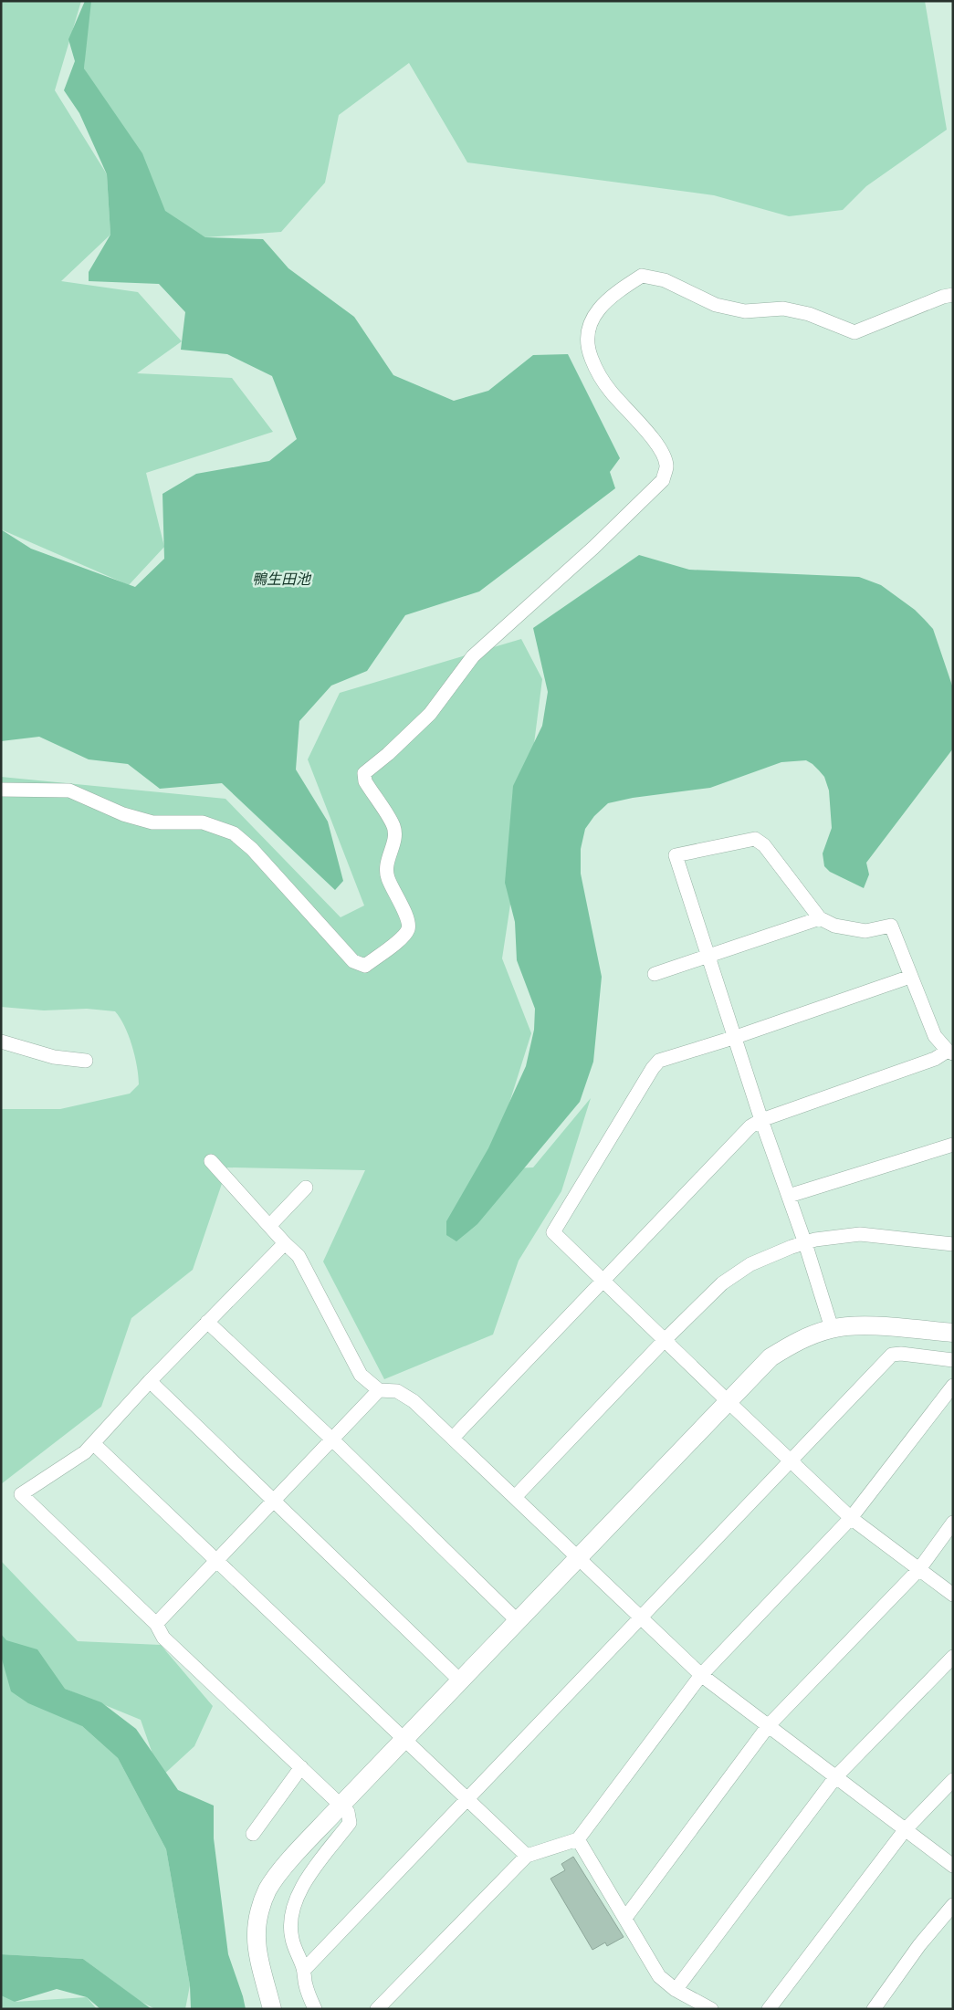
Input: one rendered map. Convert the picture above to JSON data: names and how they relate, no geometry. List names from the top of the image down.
{
  "water": ["鴨生田池"]
}
